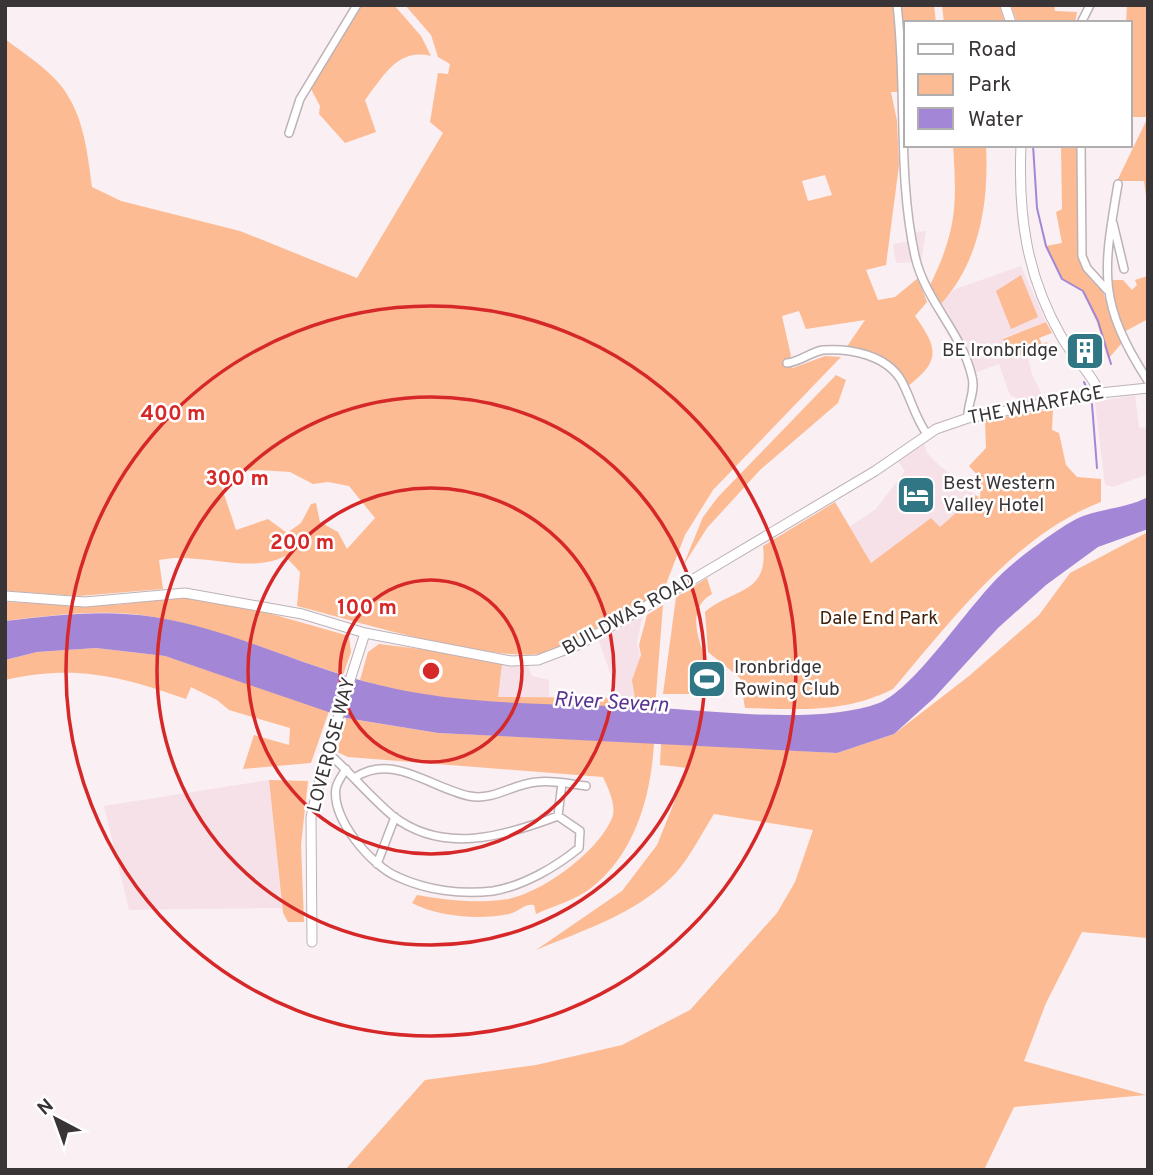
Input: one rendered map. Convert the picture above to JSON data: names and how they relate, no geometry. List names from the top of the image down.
{
  "streets": {
    "street": ["THE WHARFAGE", "BUILDWAS ROAD", "LOVEROSE WAY"]
  },
  "crossings": [
    ["THE WHARFAGE", "BUILDWAS ROAD"],
    ["BUILDWAS ROAD", "LOVEROSE WAY"]
  ],
  "water": ["River Severn"],
  "parks": ["Dale End Park"],
  "places": {
    "building": ["BE Ironbridge"],
    "hotel": ["Best Western Valley Hotel"],
    "sports": ["Ironbridge Rowing Club"]
  },
  "legend": ["Road", "Park", "Water"],
  "north": "top left",
  "rings": [
    "400 m",
    "300 m",
    "200 m",
    "100 m"
  ]
}
